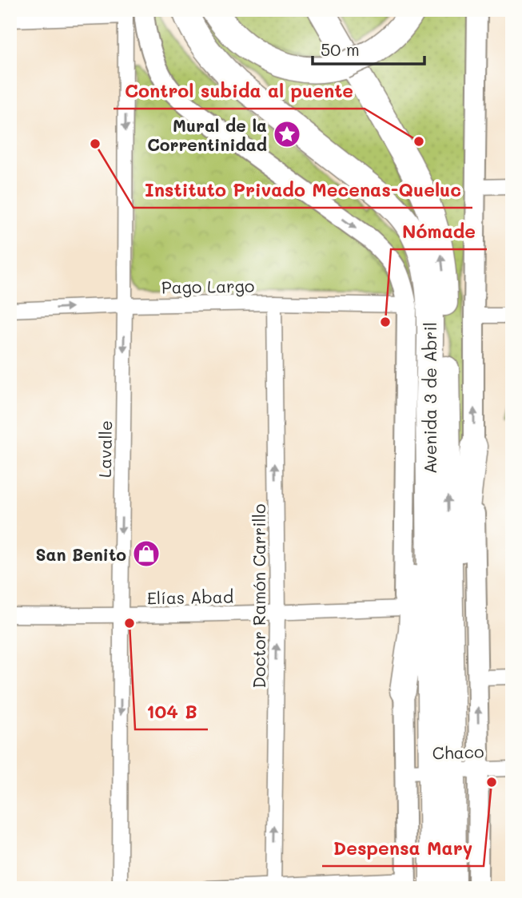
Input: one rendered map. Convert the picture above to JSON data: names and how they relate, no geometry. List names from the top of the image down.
{
  "streets": {
    "highway": ["Avenida 3 de Abril"],
    "street": [
      "Pago Largo",
      "Lavalle",
      "Doctor Ramón Carrillo",
      "Elías Abad",
      "Chaco"
    ]
  },
  "crossings": [
    ["Pago Largo", "Avenida 3 de Abril"],
    ["Pago Largo", "Lavalle"],
    ["Pago Largo", "Doctor Ramón Carrillo"],
    ["Avenida 3 de Abril", "Lavalle"],
    ["Avenida 3 de Abril", "Elías Abad"],
    ["Avenida 3 de Abril", "Chaco"],
    ["Lavalle", "Elías Abad"],
    ["Doctor Ramón Carrillo", "Elías Abad"]
  ],
  "one_way": ["Lavalle", "Doctor Ramón Carrillo"],
  "places": {
    "place": ["Mural de la Correntinidad"],
    "other": [
      "Control subida al puente",
      "Instituto Privado Mecenas-Queluc",
      "Nómade",
      "104 B",
      "Despensa Mary"
    ],
    "shop": ["San Benito"]
  },
  "scale_bar": "50 m"
}
